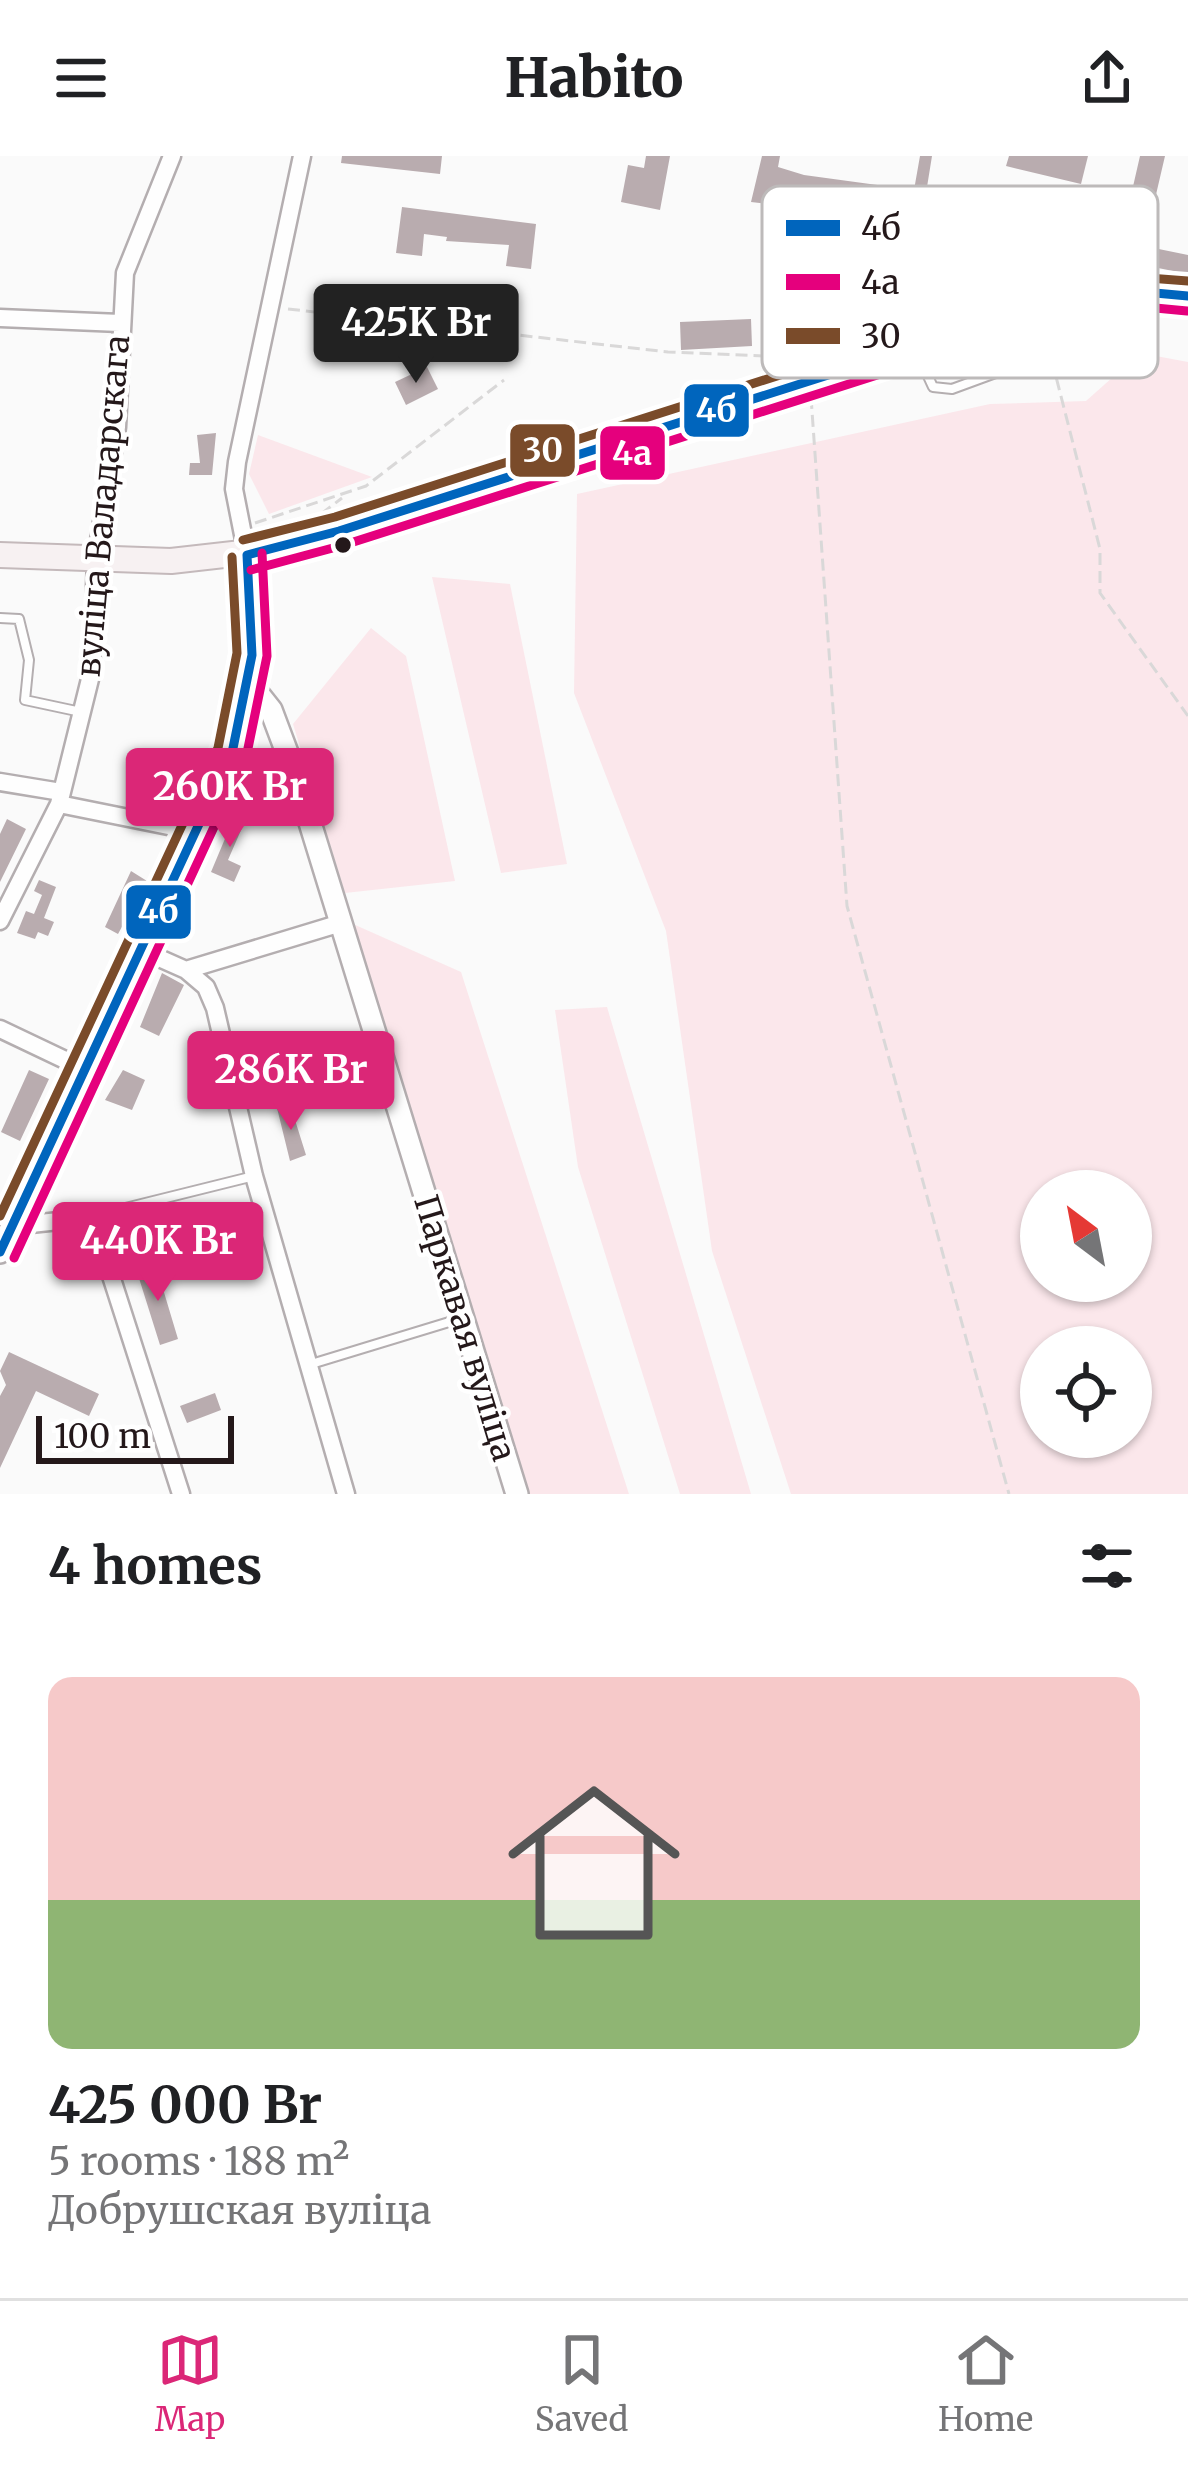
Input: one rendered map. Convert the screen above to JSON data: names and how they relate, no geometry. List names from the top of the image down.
{
  "streets": {
    "street": ["вуліца Валадарскага", "Паркавая вуліца"]
  },
  "lines": ["transit line 30", "transit line 4б", "transit line 4а"],
  "legend": ["4б", "4а", "30"],
  "scale_bar": "100 m",
  "north": "top left",
  "page": {
    "header": "Habito",
    "price": [
      "425K Br",
      "260K Br",
      "286K Br",
      "440K Br"
    ],
    "scale": "100 m",
    "heading": "4 homes",
    "list": [
      {
        "name": "425 000 Br",
        "note": "5 rooms · 188 m² · Добрушская вуліца"
      }
    ],
    "tabs": ["Map", "Saved", "Home"]
  }
}
